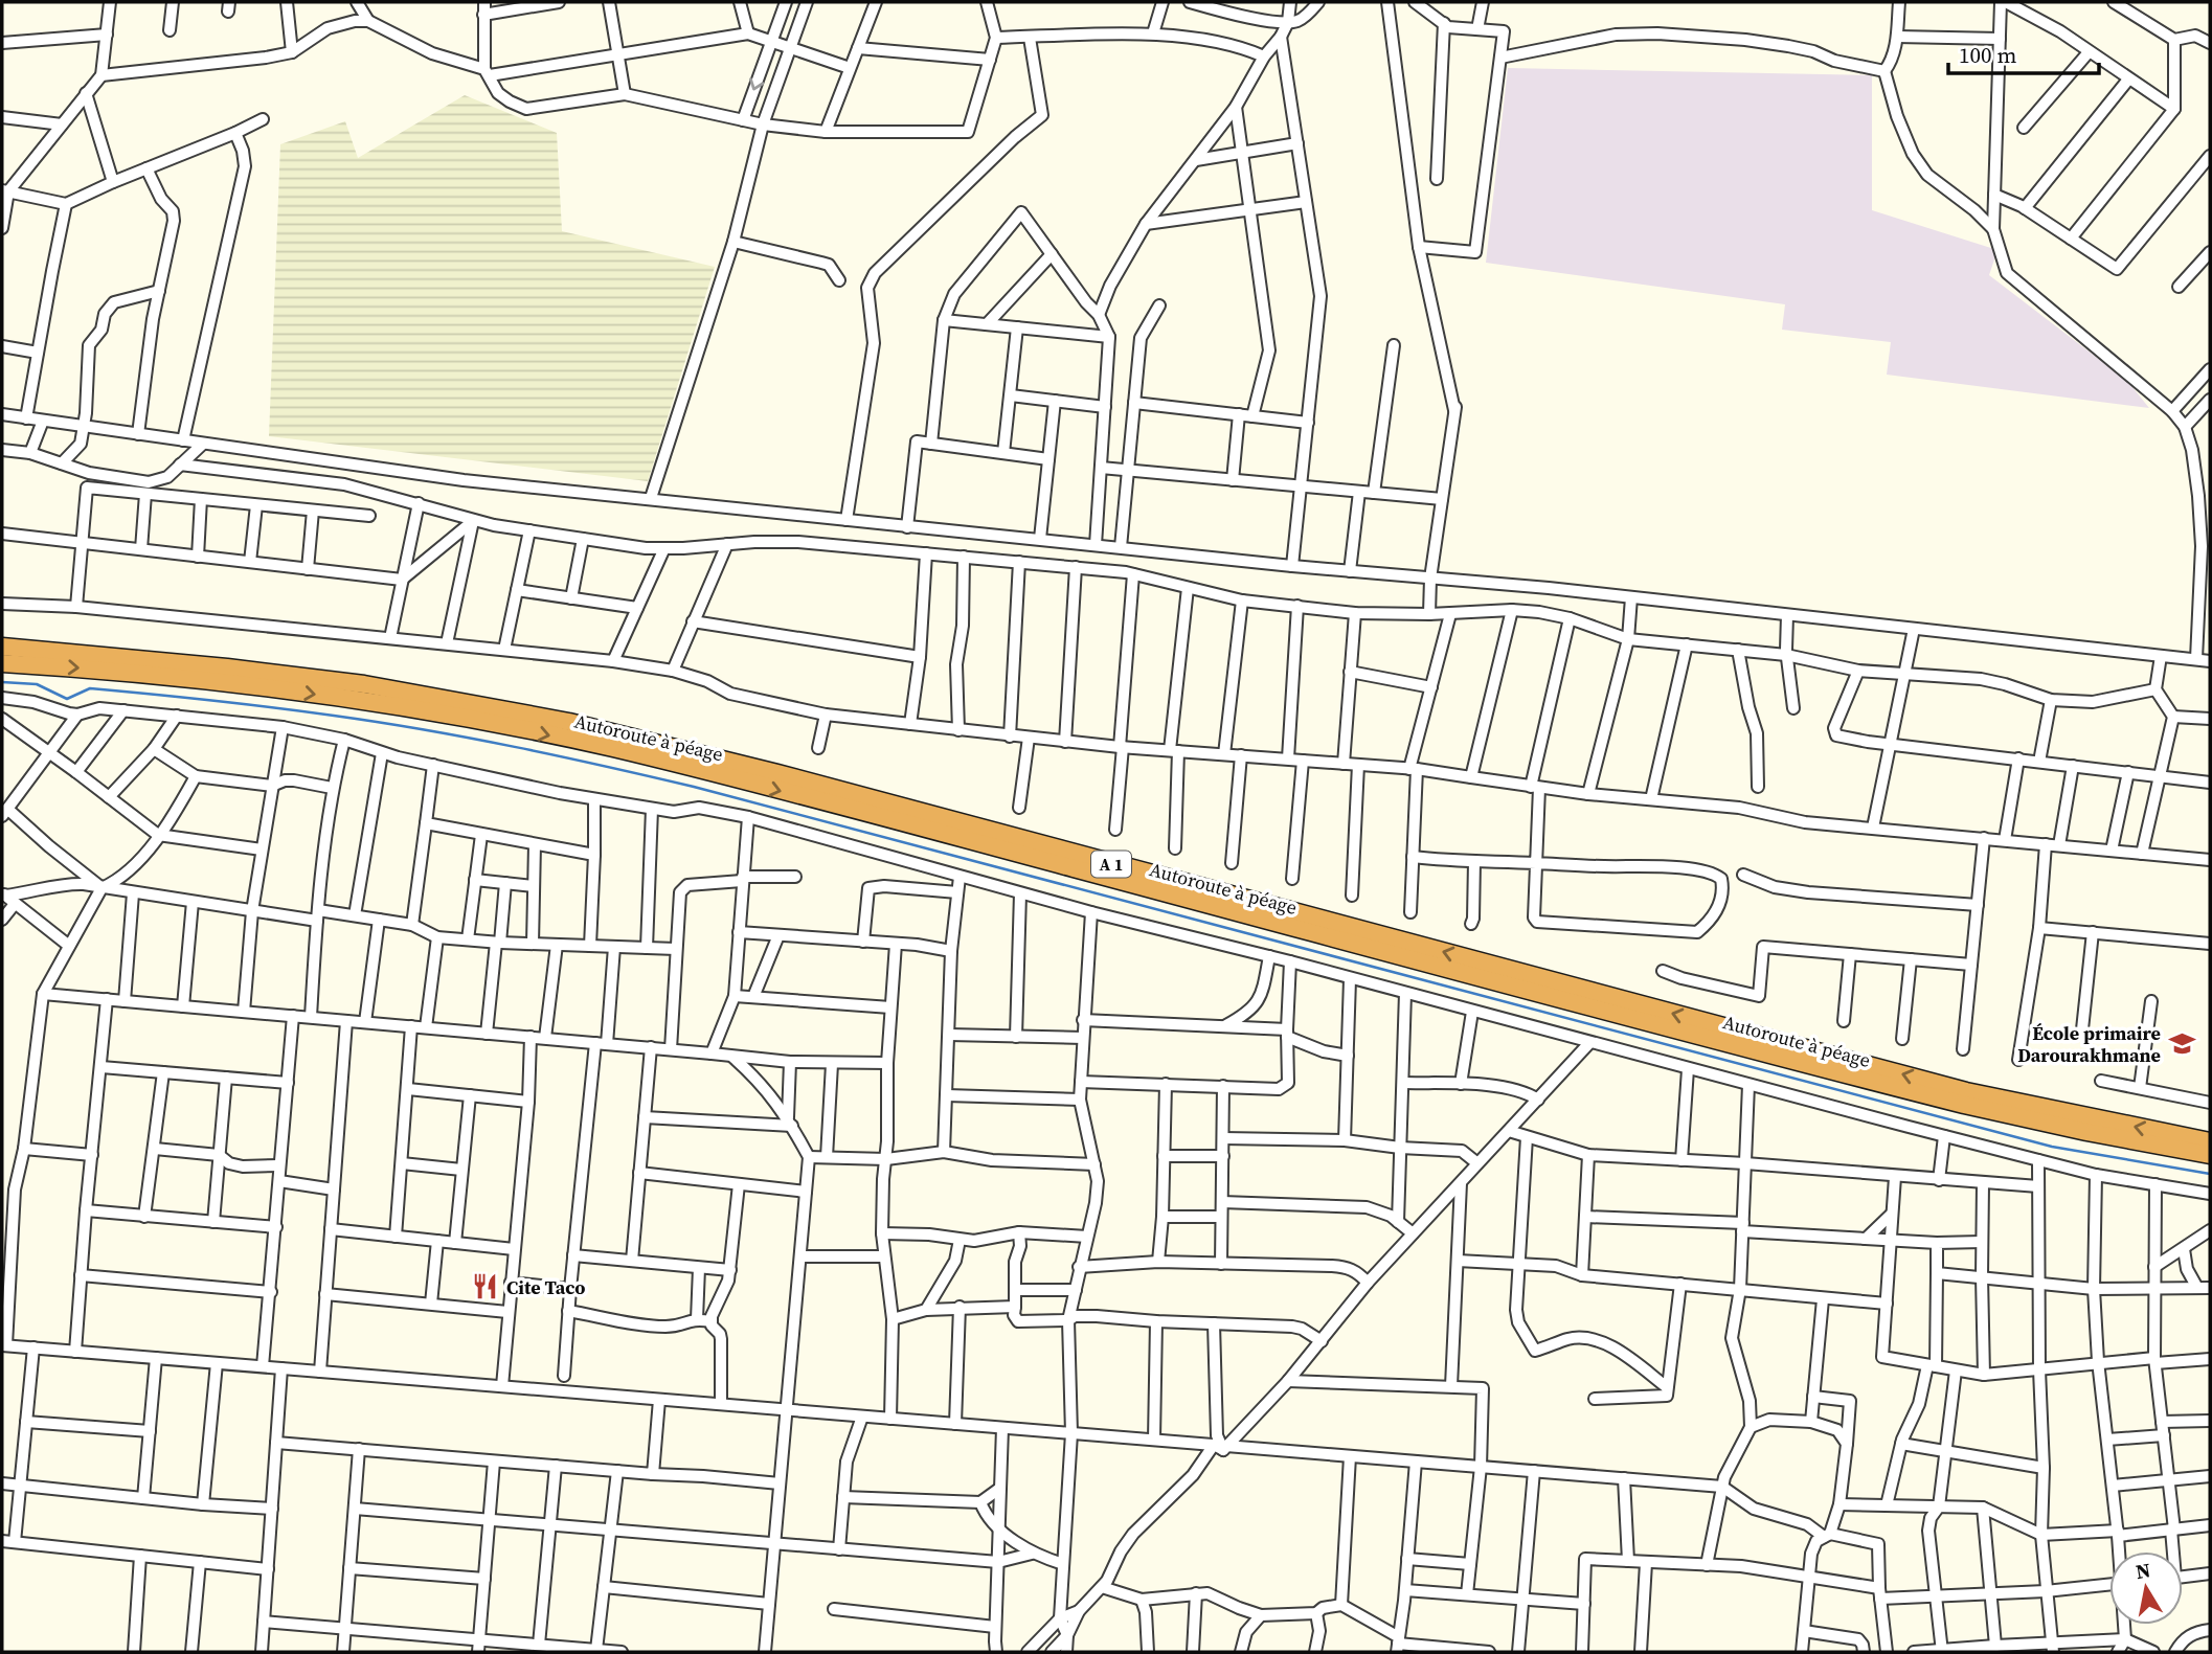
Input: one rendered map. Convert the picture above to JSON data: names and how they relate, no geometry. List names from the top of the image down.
{
  "streets": {
    "highway": ["Autoroute à péage", "A 1"]
  },
  "places": {
    "school or university": ["École primaire Darourakhmane"],
    "restaurant": ["Cite Taco"]
  },
  "scale_bar": "100 m",
  "north": "top"
}
